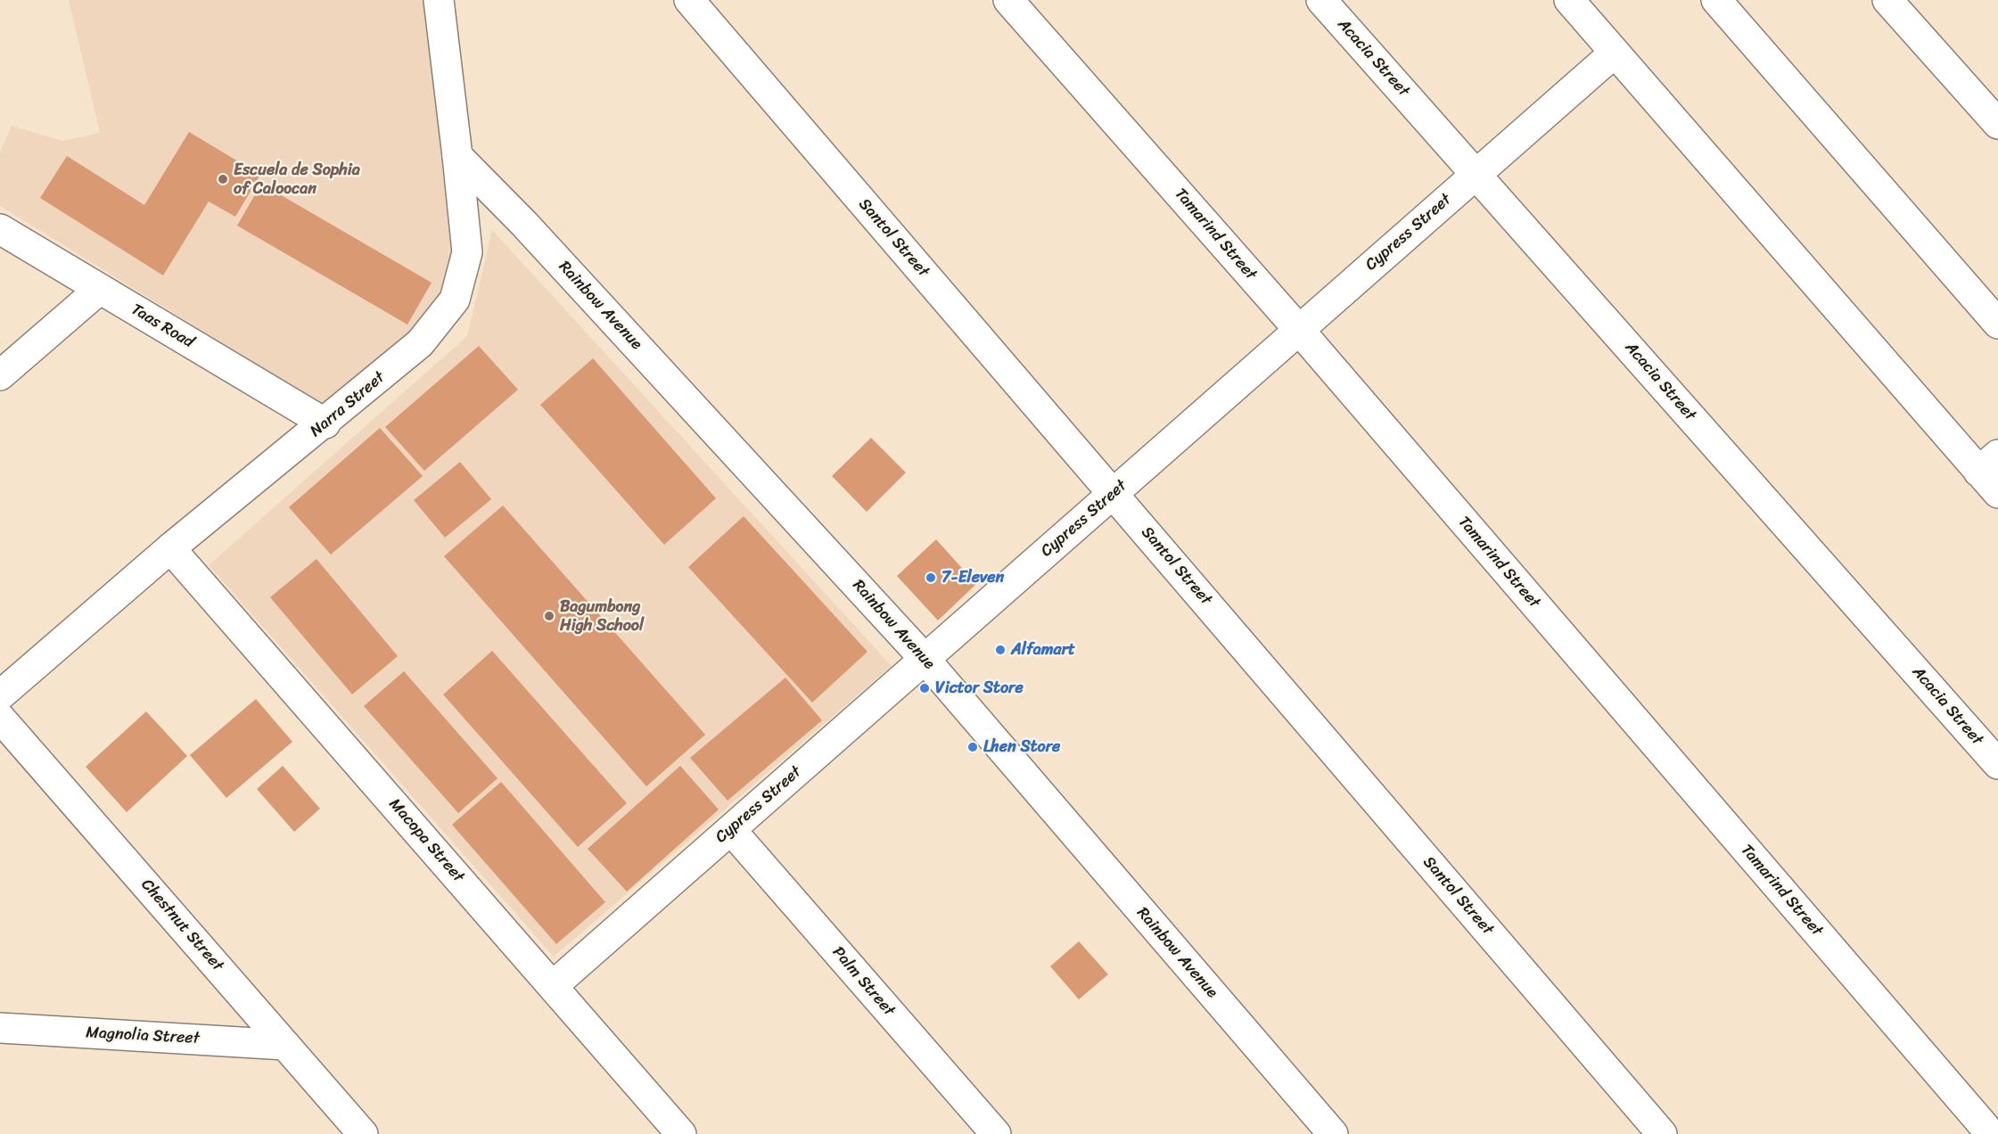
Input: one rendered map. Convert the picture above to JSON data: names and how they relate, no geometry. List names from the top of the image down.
{
  "streets": {
    "street": [
      "Acacia Street",
      "Cypress Street",
      "Tamarind Street",
      "Santol Street",
      "Rainbow Avenue",
      "Taas Road",
      "Narra Street",
      "Macopa Street",
      "Chestnut Street",
      "Palm Street",
      "Magnolia Street"
    ]
  },
  "crossings": [
    ["Acacia Street", "Cypress Street"],
    ["Cypress Street", "Tamarind Street"],
    ["Cypress Street", "Santol Street"],
    ["Cypress Street", "Rainbow Avenue"],
    ["Cypress Street", "Macopa Street"],
    ["Cypress Street", "Palm Street"],
    ["Rainbow Avenue", "Narra Street"],
    ["Taas Road", "Narra Street"],
    ["Narra Street", "Macopa Street"],
    ["Chestnut Street", "Magnolia Street"]
  ],
  "places": [
    "Escuela de Sophia of Caloocan",
    "7-Eleven",
    "Bagumbong High School",
    "Alfamart",
    "Victor Store",
    "Lhen Store"
  ]
}
